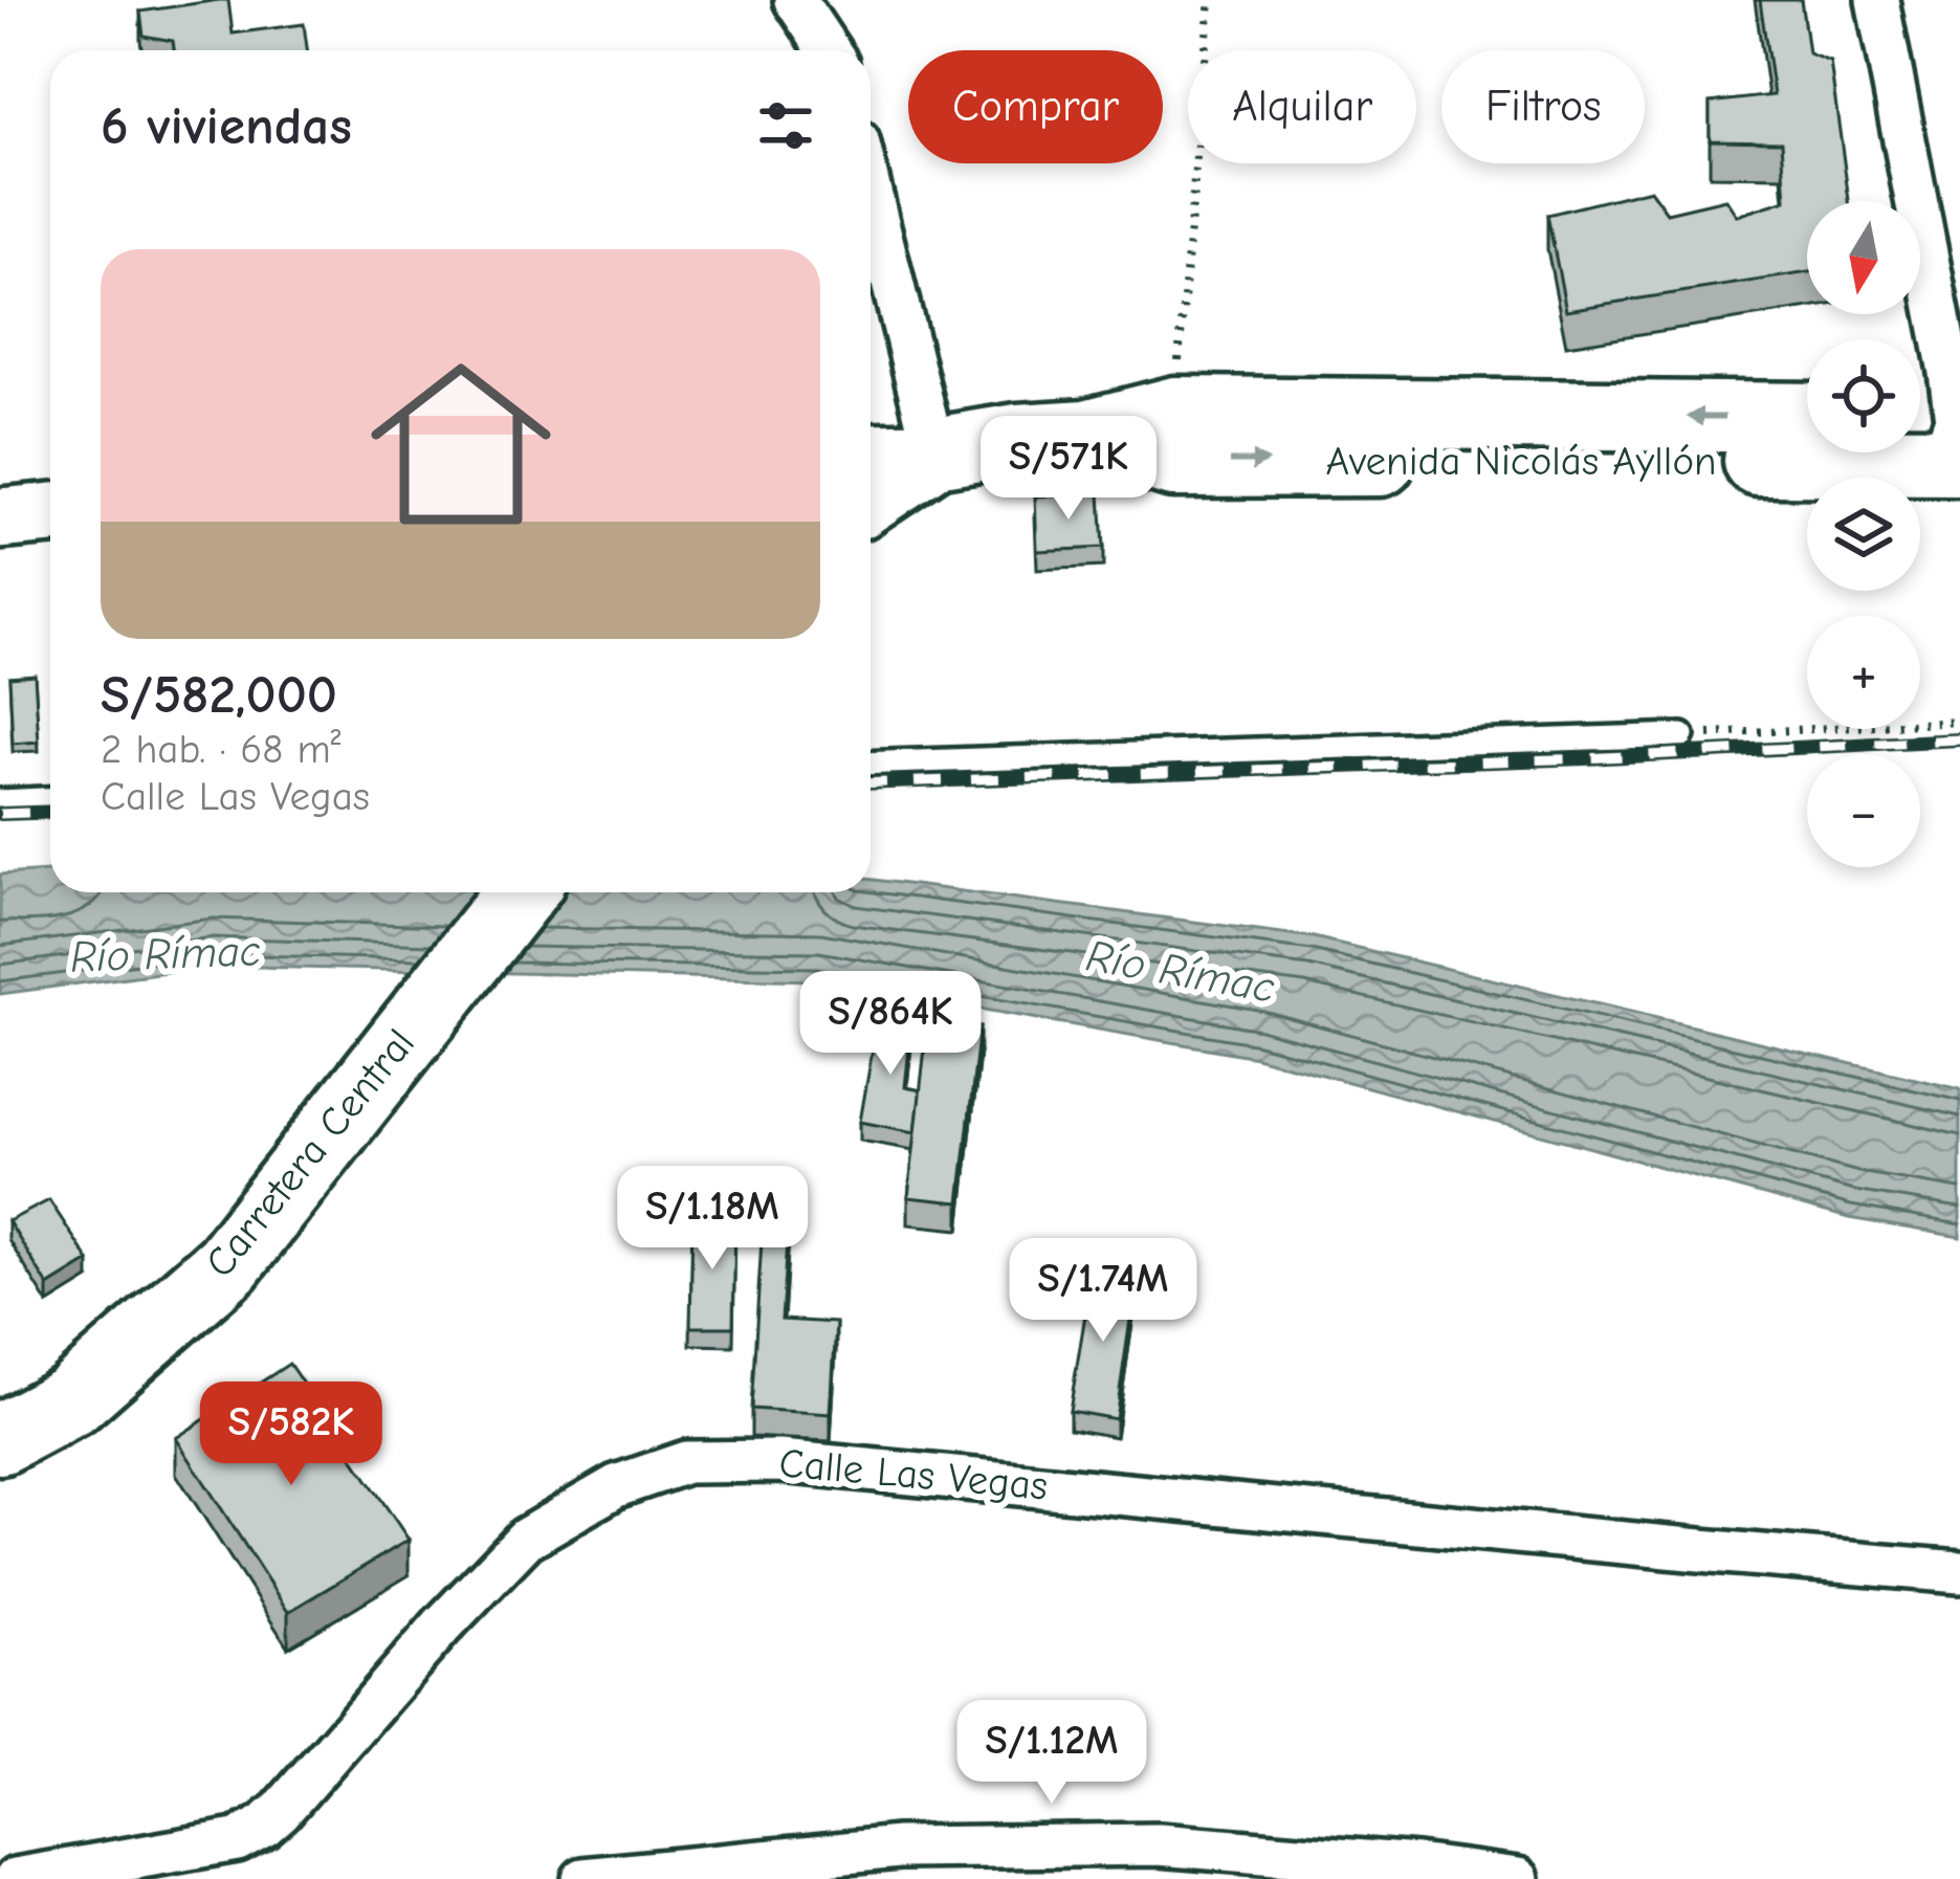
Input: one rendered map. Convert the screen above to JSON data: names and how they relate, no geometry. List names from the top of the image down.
{
  "streets": {
    "highway": ["Avenida Nicolás Ayllón", "Carretera Central"],
    "street": ["Calle Las Vegas"]
  },
  "water": ["Río Rímac"],
  "north": "bottom",
  "page": {
    "chip": ["Comprar", "Alquilar", "Filtros"],
    "heading": "6 viviendas",
    "map_buttons": ["+", "−"],
    "list": [
      {
        "name": "S/582,000",
        "note": "2 hab. · 68 m² · Calle Las Vegas"
      }
    ],
    "price": [
      "S/571K",
      "S/864K",
      "S/1.18M",
      "S/1.74M",
      "S/582K",
      "S/1.12M"
    ]
  }
}
